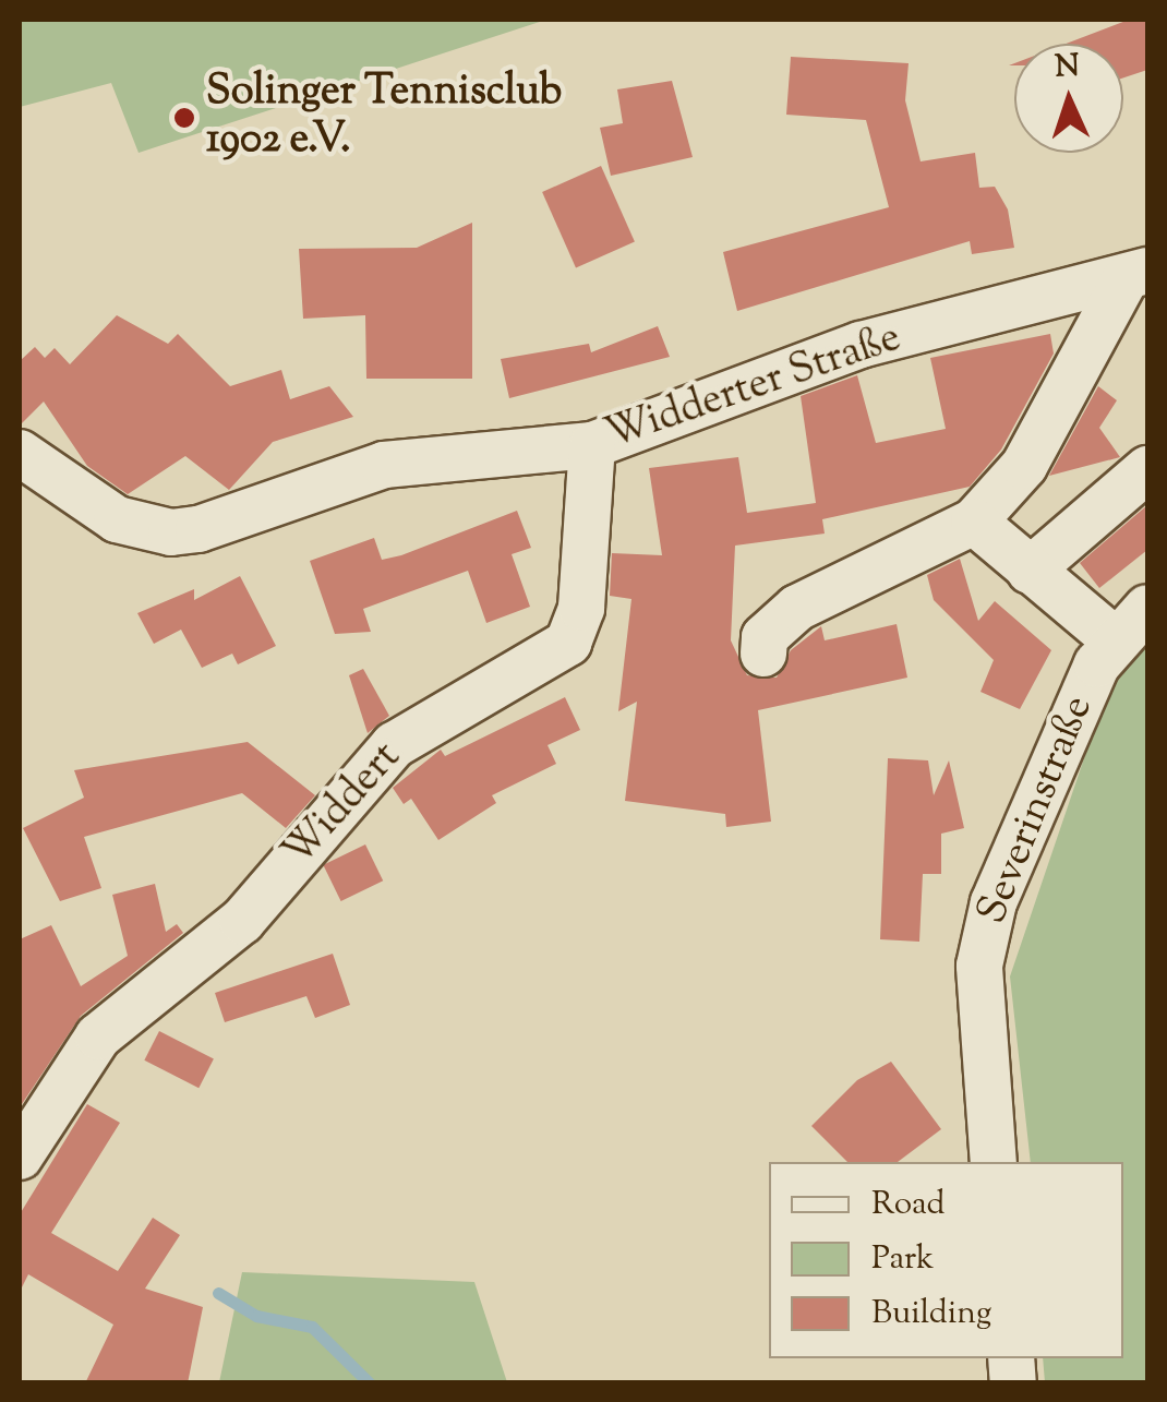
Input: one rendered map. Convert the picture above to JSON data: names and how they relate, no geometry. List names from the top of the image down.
{
  "streets": {
    "street": ["Widderter Straße", "Widdert", "Severinstraße"]
  },
  "crossings": [
    ["Widderter Straße", "Widdert"]
  ],
  "places": ["Solinger Tennisclub 1902 e.V."],
  "legend": ["Road", "Park", "Building"],
  "north": "top"
}
